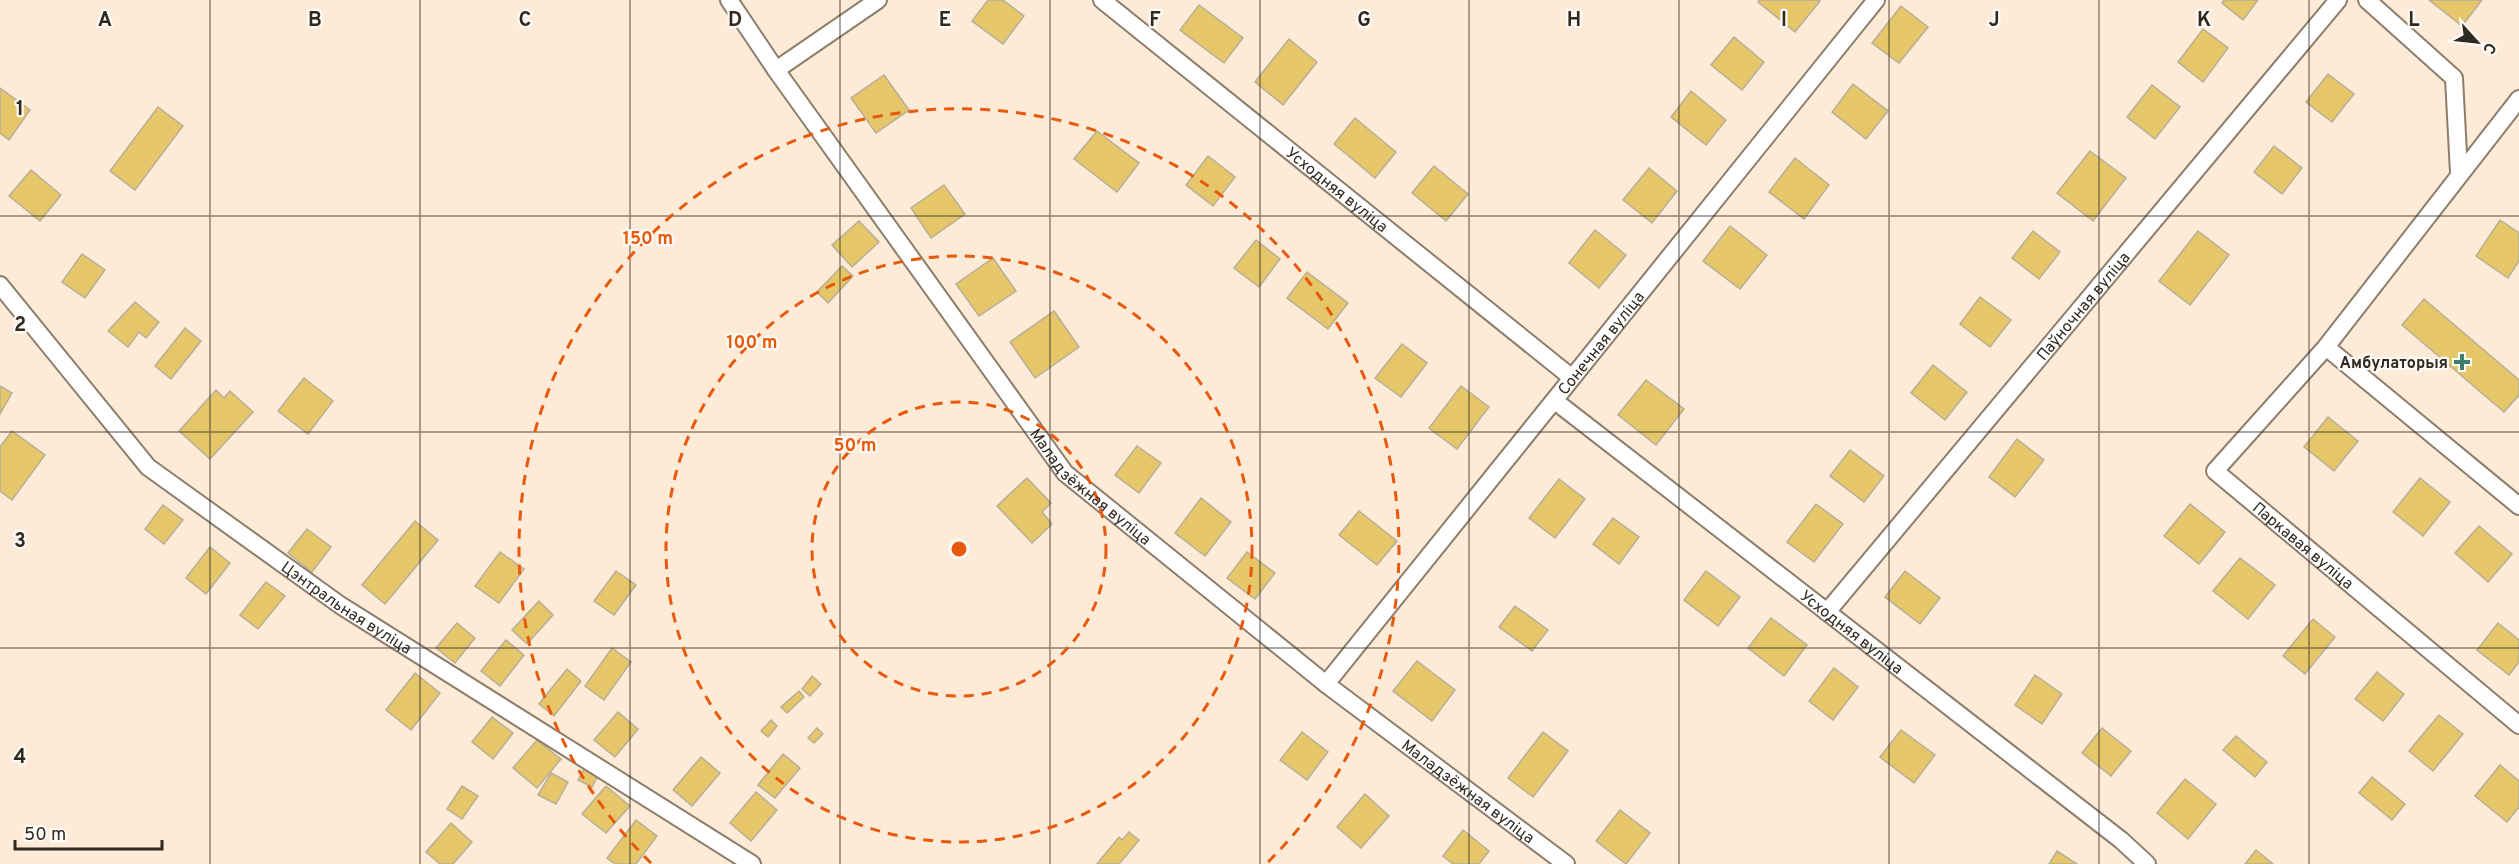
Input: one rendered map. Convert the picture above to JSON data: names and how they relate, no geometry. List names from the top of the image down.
{
  "streets": {
    "street": [
      "Усходняя вуліца",
      "Паўночная вуліца",
      "Сонечная вуліца",
      "Маладзёжная вуліца",
      "Паркавая вуліца",
      "Цэнтральная вуліца"
    ]
  },
  "crossings": [
    ["Усходняя вуліца", "Паўночная вуліца"],
    ["Усходняя вуліца", "Сонечная вуліца"],
    ["Сонечная вуліца", "Маладзёжная вуліца"]
  ],
  "places": {
    "health": ["Амбулаторыя"]
  },
  "scale_bar": "50 m",
  "north": "bottom right",
  "grid": {
    "columns": [
      "A",
      "B",
      "C",
      "D",
      "E",
      "F",
      "G",
      "H",
      "I",
      "J",
      "K",
      "L"
    ],
    "rows": [
      "1",
      "2",
      "3",
      "4"
    ]
  },
  "rings": ["150 m", "100 m", "50 m"]
}
